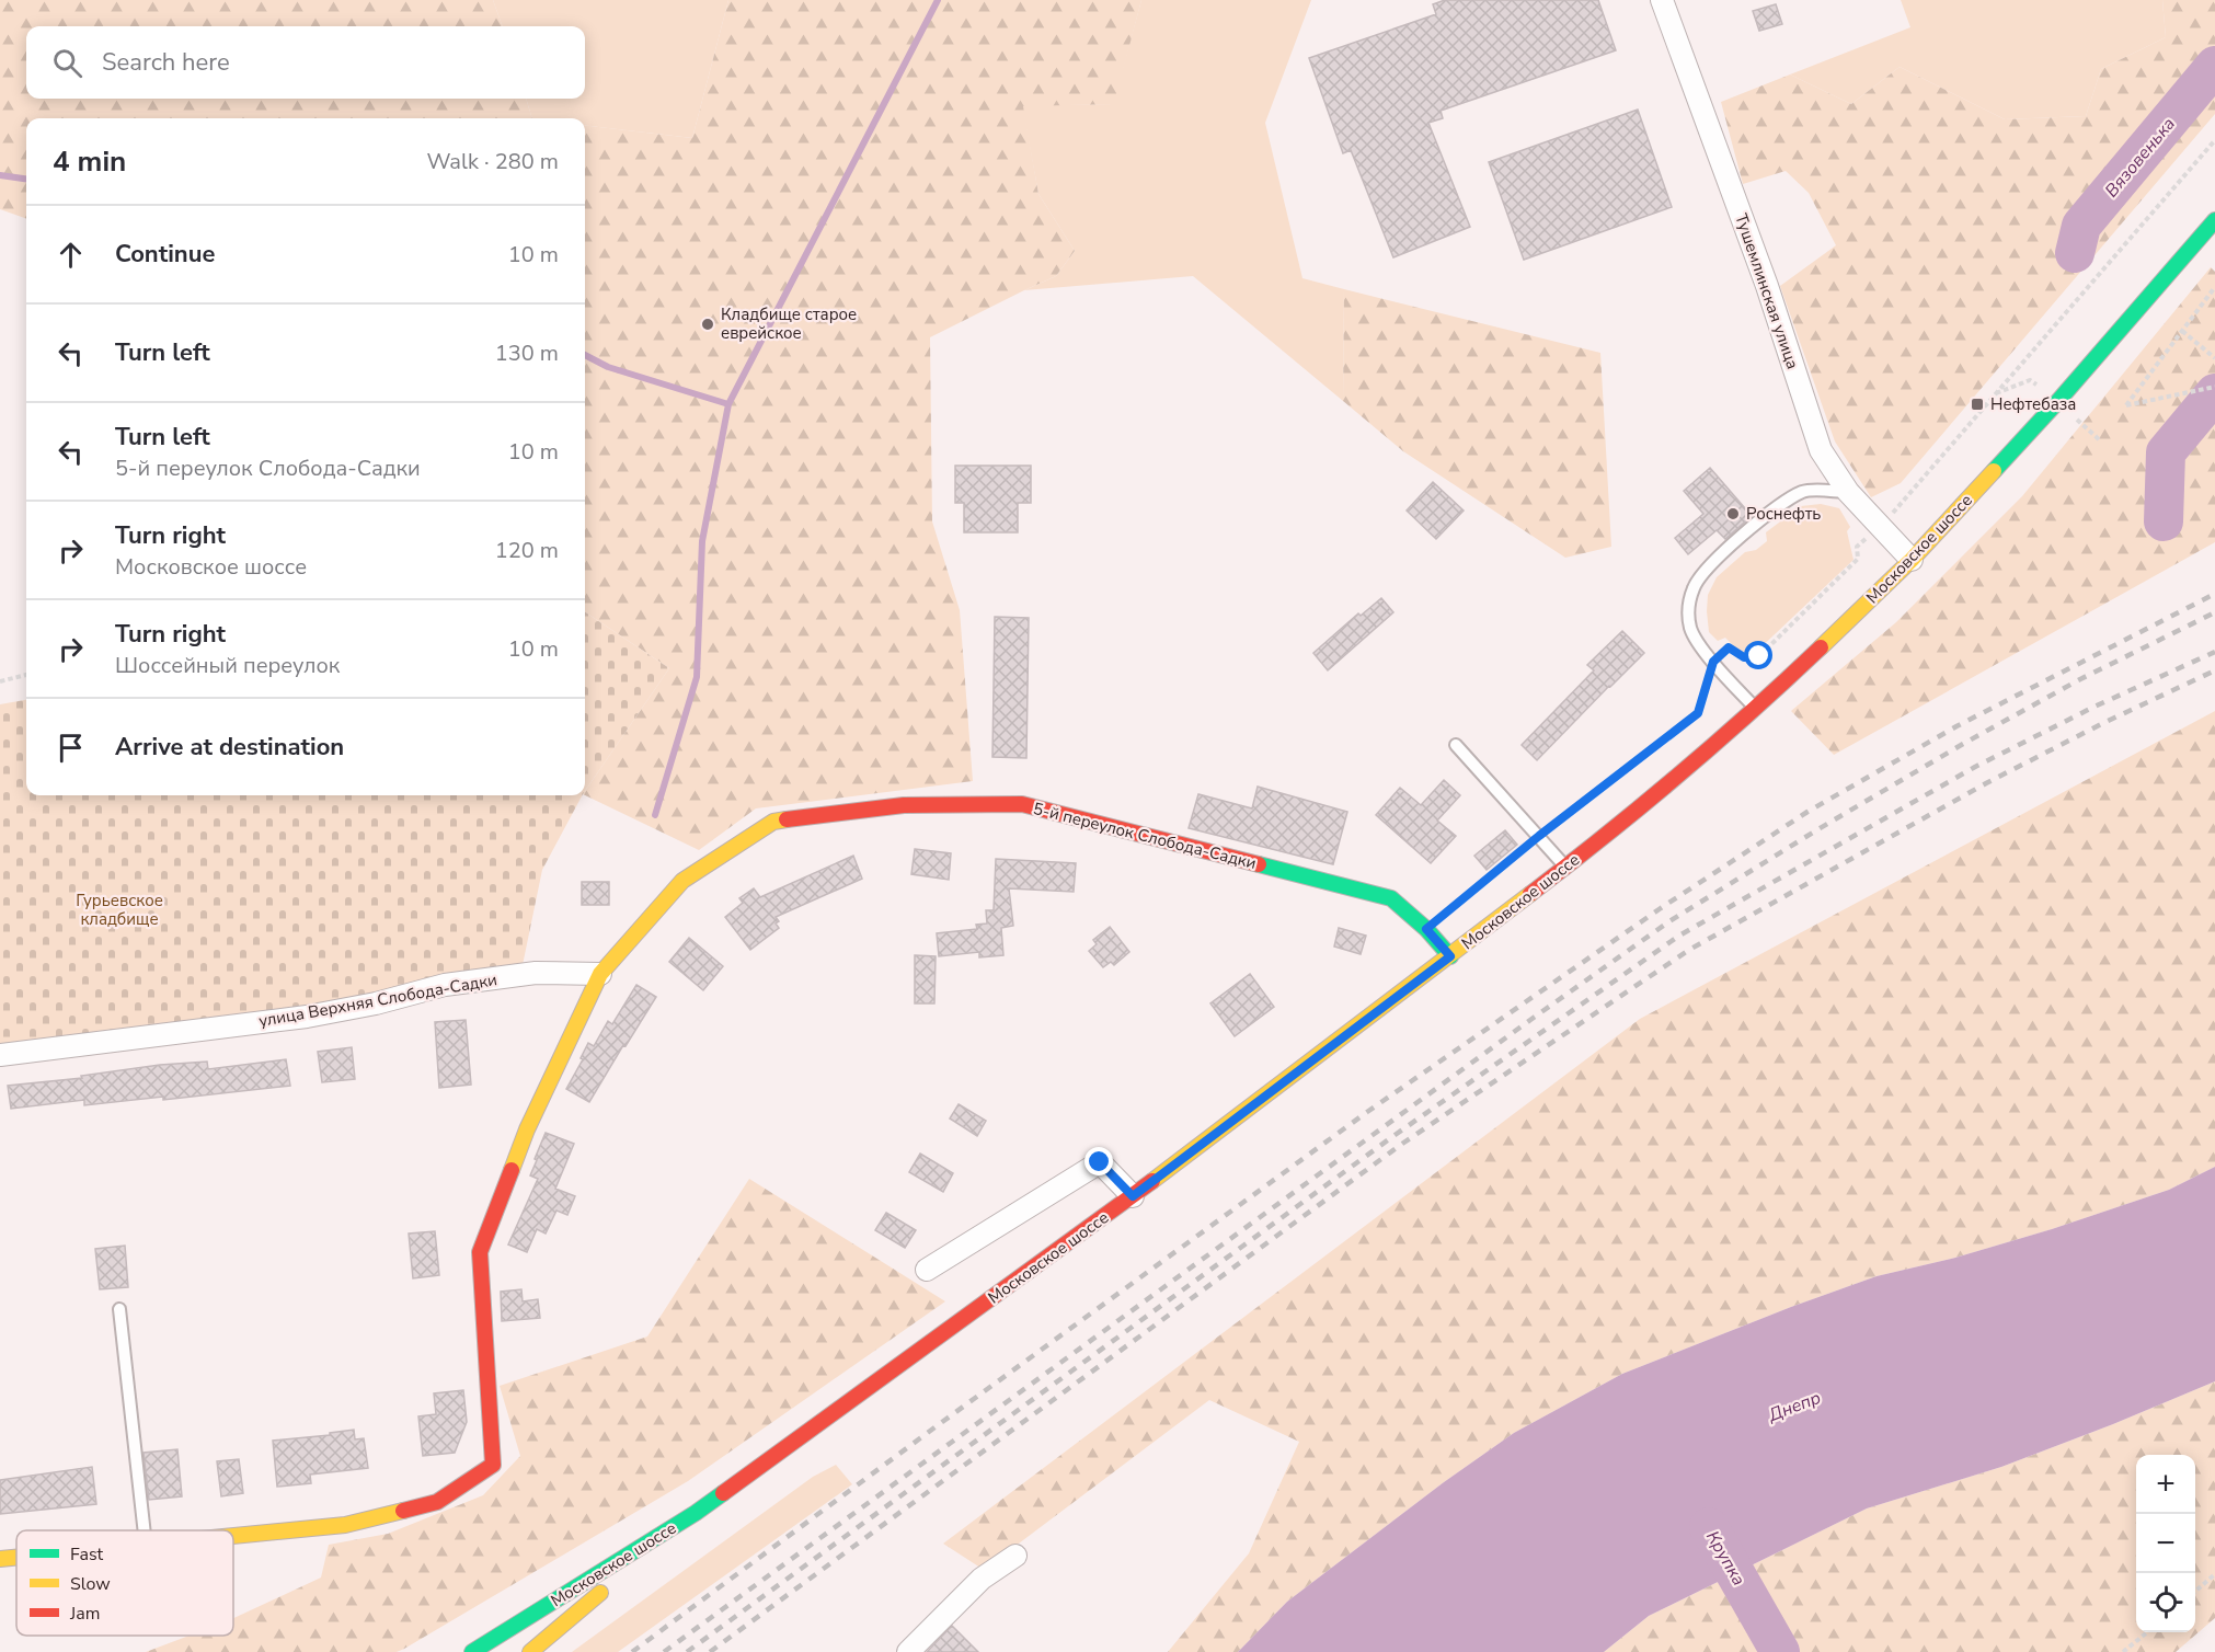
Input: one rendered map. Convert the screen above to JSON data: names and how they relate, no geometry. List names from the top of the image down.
{
  "streets": {
    "main road": ["Московское шоссе", "5-й переулок Слобода-Садки"],
    "street": ["Тушемлинская улица", "улица Верхняя Слобода-Садки"]
  },
  "crossings": [
    ["Тушемлинская улица", "Московское шоссе"],
    ["Московское шоссе", "5-й переулок Слобода-Садки"],
    ["5-й переулок Слобода-Садки", "улица Верхняя Слобода-Садки"]
  ],
  "water": ["Вязовенька", "Днепр", "Крупка"],
  "parks": ["Гурьевское кладбище"],
  "places": {
    "other": ["Кладбище старое еврейское", "Роснефть"],
    "transit": ["Нефтебаза"]
  },
  "legend": ["Fast", "Slow", "Jam"],
  "page": {
    "search": "Search here",
    "heading": ["4 min", "Walk · 280 m"],
    "list": [
      ["Continue", "10 m"],
      ["Turn left", "130 m"],
      ["Turn left", "5-й переулок Слобода-Садки", "10 m"],
      ["Turn right", "Московское шоссе", "120 m"],
      ["Turn right", "Шоссейный переулок", "10 m"],
      "Arrive at destination"
    ],
    "map_buttons": ["+", "−"]
  }
}
